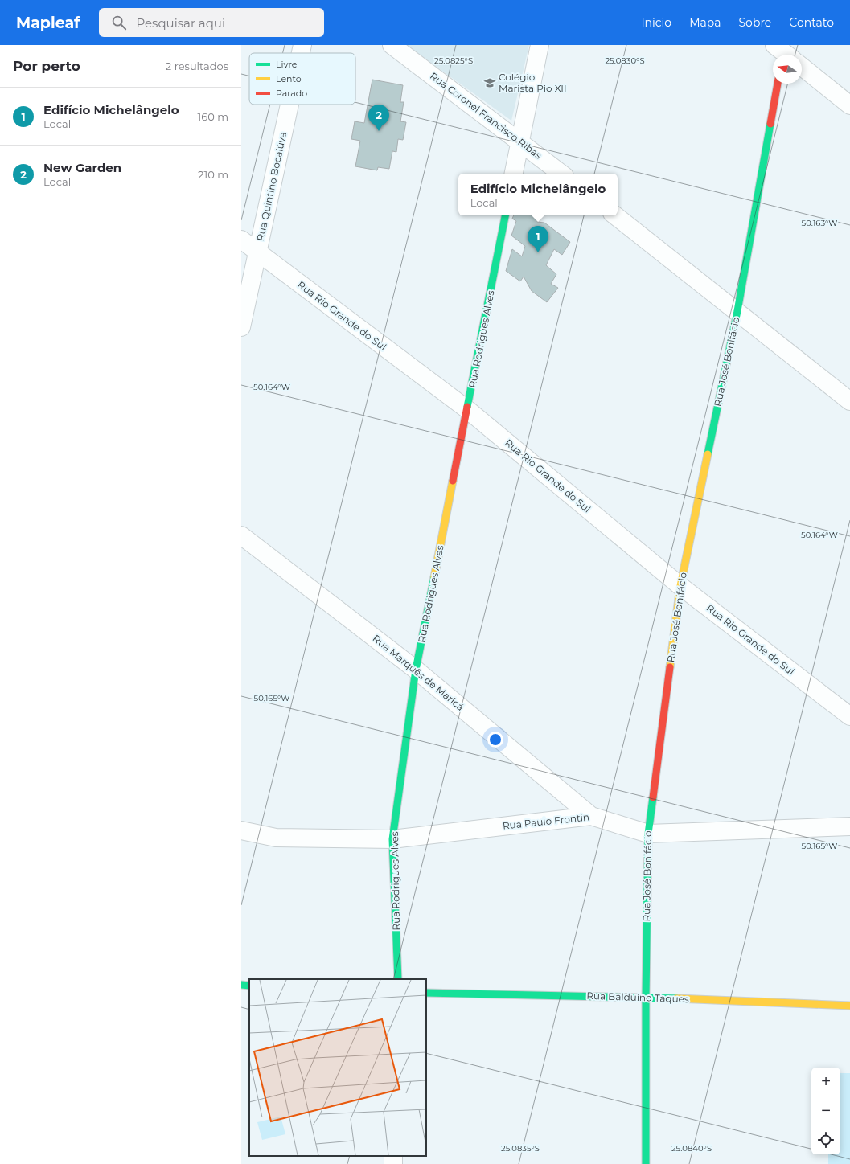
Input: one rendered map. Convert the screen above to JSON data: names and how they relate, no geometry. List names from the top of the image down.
{
  "streets": {
    "street": [
      "Rua Coronel Francisco Ribas",
      "Rua Quintino Bocaiúva",
      "Rua Rio Grande do Sul",
      "Rua Rodrigues Alves",
      "Rua José Bonifácio",
      "Rua Marquês de Maricá",
      "Rua Paulo Frontin",
      "Rua Balduíno Taques"
    ]
  },
  "crossings": [
    ["Rua Quintino Bocaiúva", "Rua Rio Grande do Sul"],
    ["Rua Rio Grande do Sul", "Rua Rodrigues Alves"],
    ["Rua Rio Grande do Sul", "Rua José Bonifácio"],
    ["Rua Rodrigues Alves", "Rua Marquês de Maricá"],
    ["Rua Rodrigues Alves", "Rua Paulo Frontin"],
    ["Rua José Bonifácio", "Rua Paulo Frontin"],
    ["Rua José Bonifácio", "Rua Balduíno Taques"],
    ["Rua Marquês de Maricá", "Rua Paulo Frontin"]
  ],
  "places": {
    "school or university": ["Colégio Marista Pio XII"]
  },
  "legend": ["Livre", "Lento", "Parado"],
  "north": "left",
  "page": {
    "header": "Mapleaf",
    "search": "Pesquisar aqui",
    "nav": [
      "Início",
      "Mapa",
      "Sobre",
      "Contato"
    ],
    "heading": ["Por perto", "2 resultados"],
    "list": [
      {
        "mark": "1",
        "name": "Edifício Michelângelo",
        "note": "Local",
        "value": "160 m"
      },
      {
        "mark": "2",
        "name": "New Garden",
        "note": "Local",
        "value": "210 m"
      }
    ],
    "pins": ["2", "1"],
    "popup": ["Edifício Michelângelo", "Local"],
    "map_buttons": ["+", "−"]
  },
  "coordinates": [
    "25.0825°S",
    "25.0830°S",
    "50.163°W",
    "50.164°W",
    "50.165°W",
    "25.0835°S",
    "25.0840°S"
  ]
}
